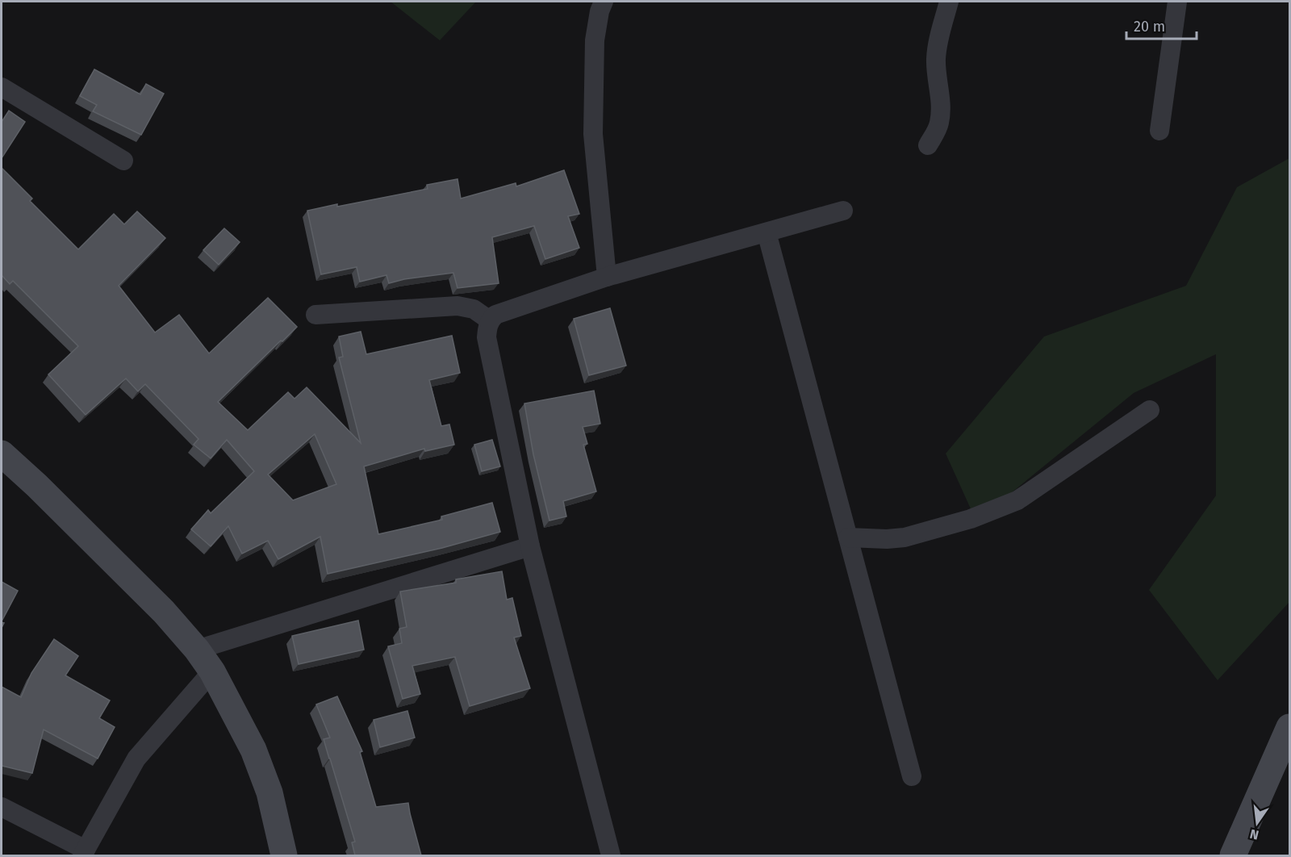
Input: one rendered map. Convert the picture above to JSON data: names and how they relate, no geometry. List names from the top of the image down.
{
  "scale_bar": "20 m",
  "north": "bottom"
}
